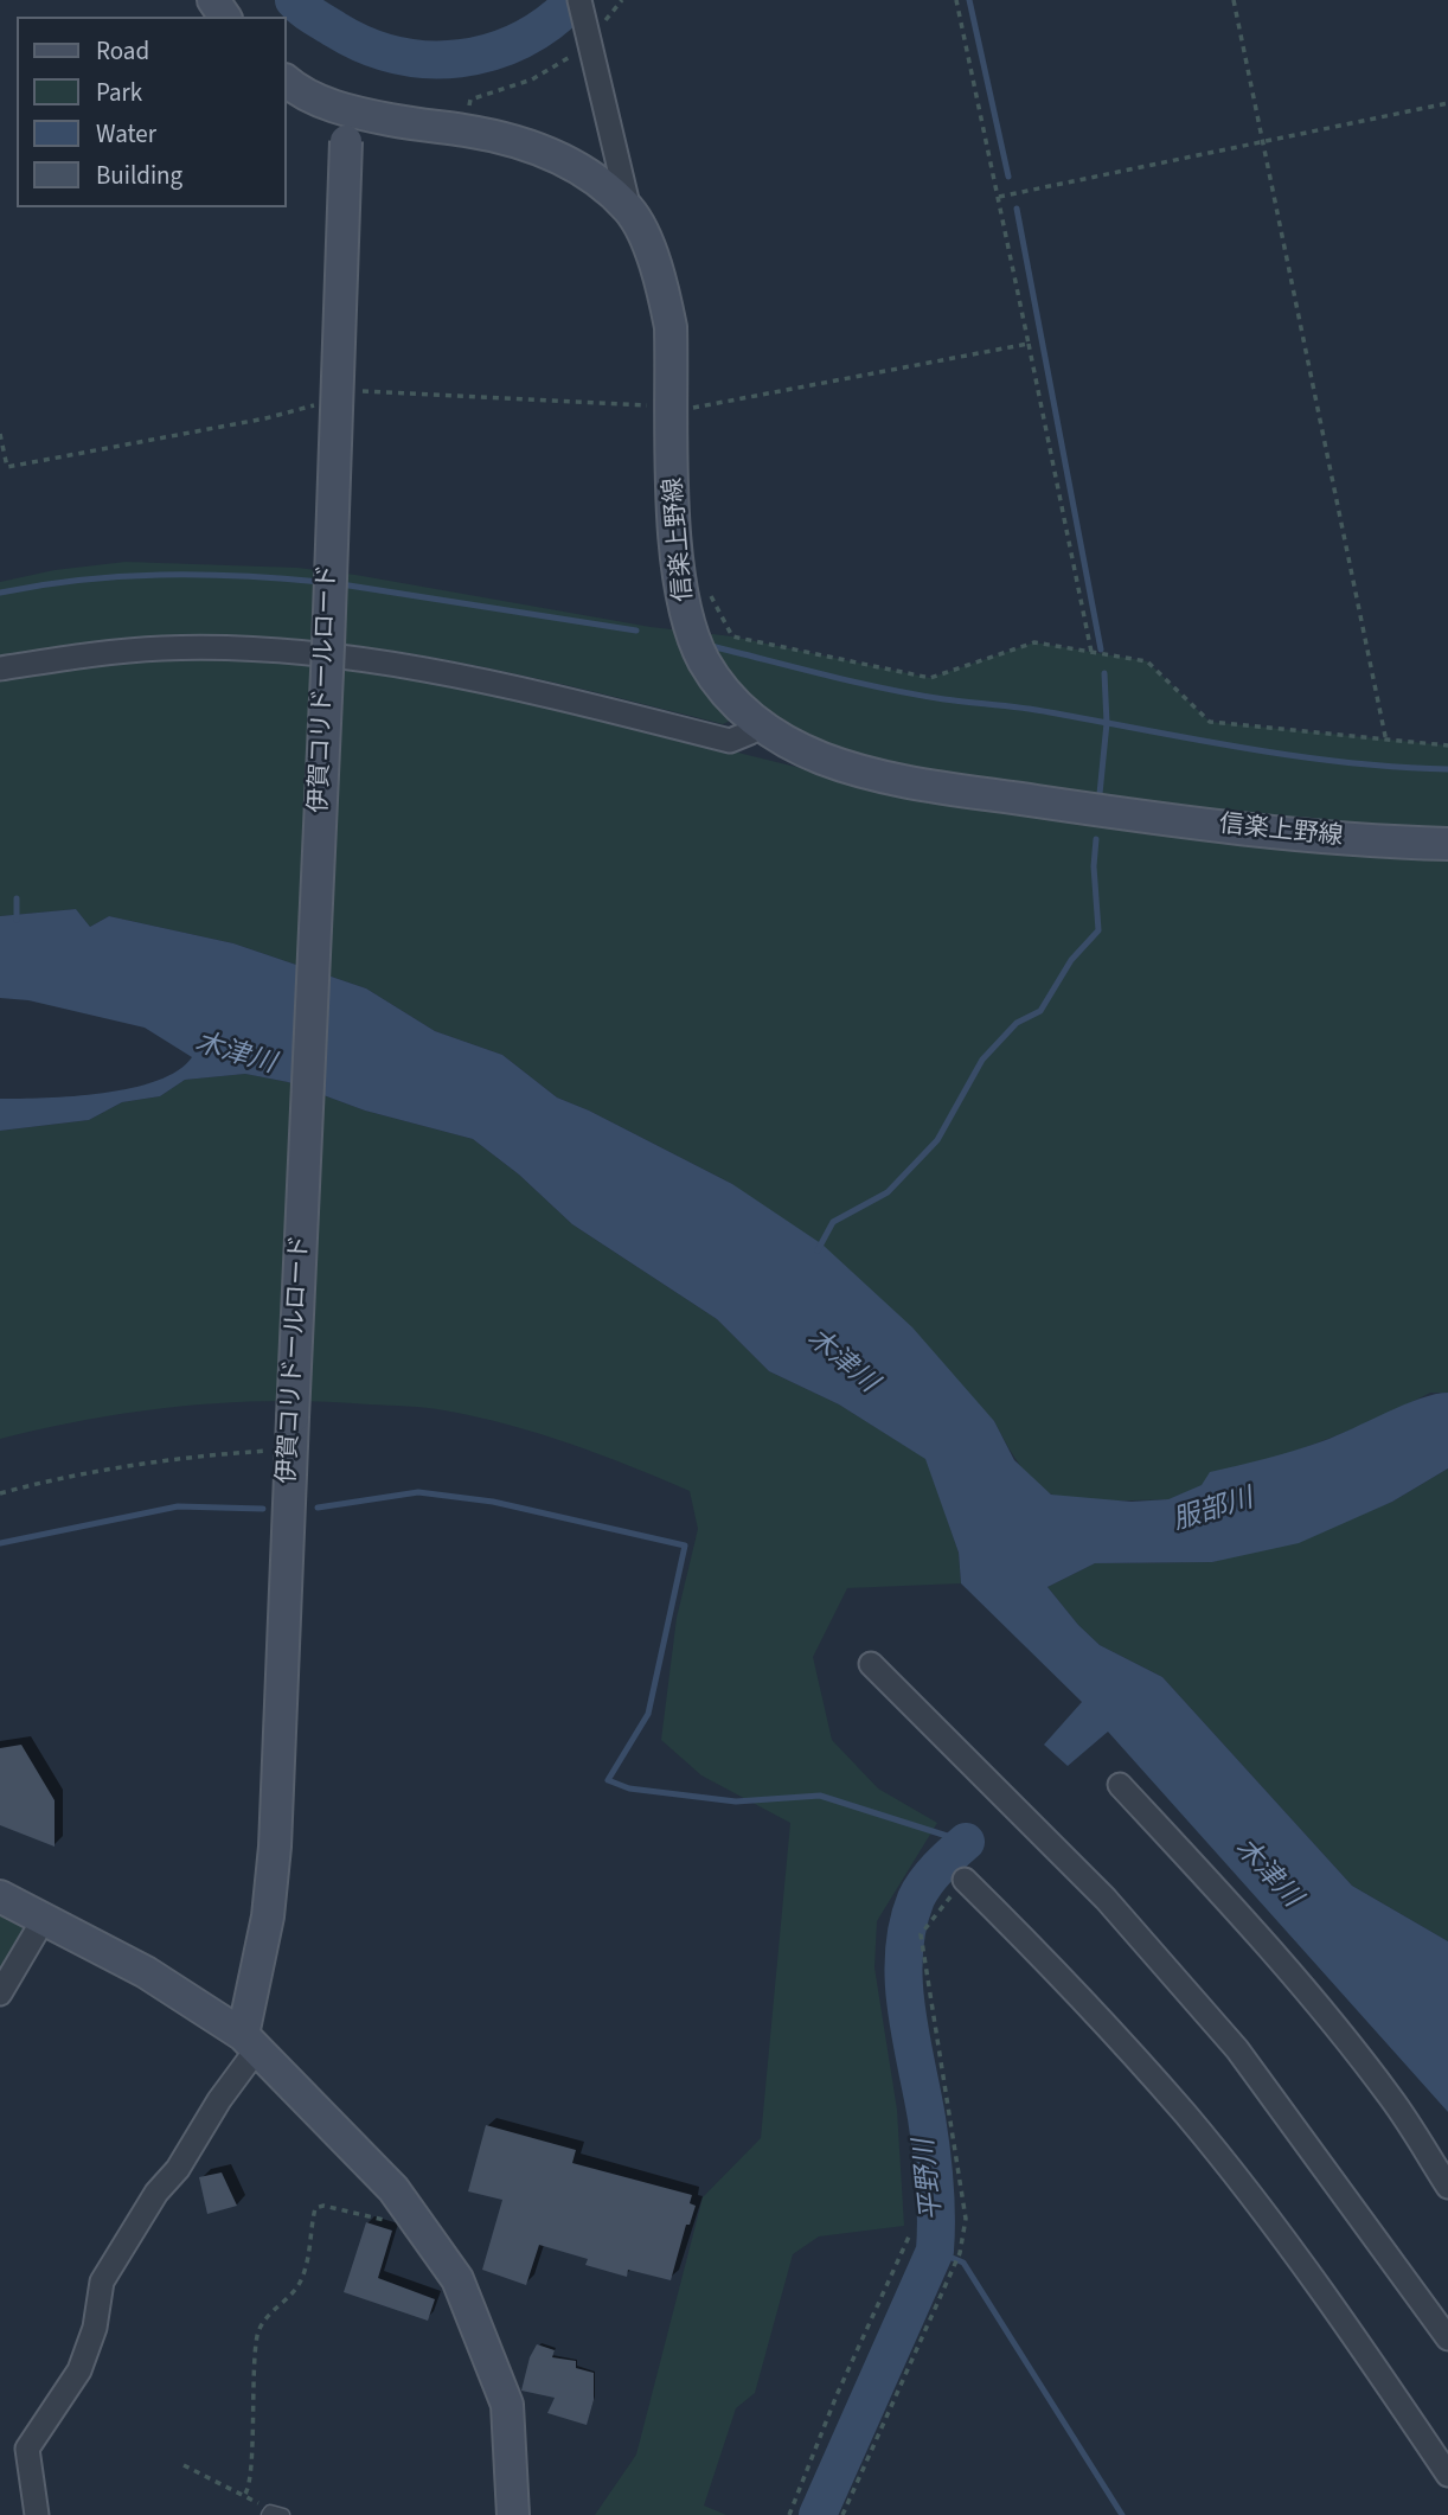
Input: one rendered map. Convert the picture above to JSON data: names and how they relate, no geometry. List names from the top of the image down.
{
  "streets": {
    "street": ["信楽上野線", "伊賀コリドールロード"]
  },
  "crossings": [
    ["信楽上野線", "伊賀コリドールロード"]
  ],
  "water": ["木津川", "服部川", "平野川"],
  "legend": [
    "Road",
    "Park",
    "Water",
    "Building"
  ]
}
